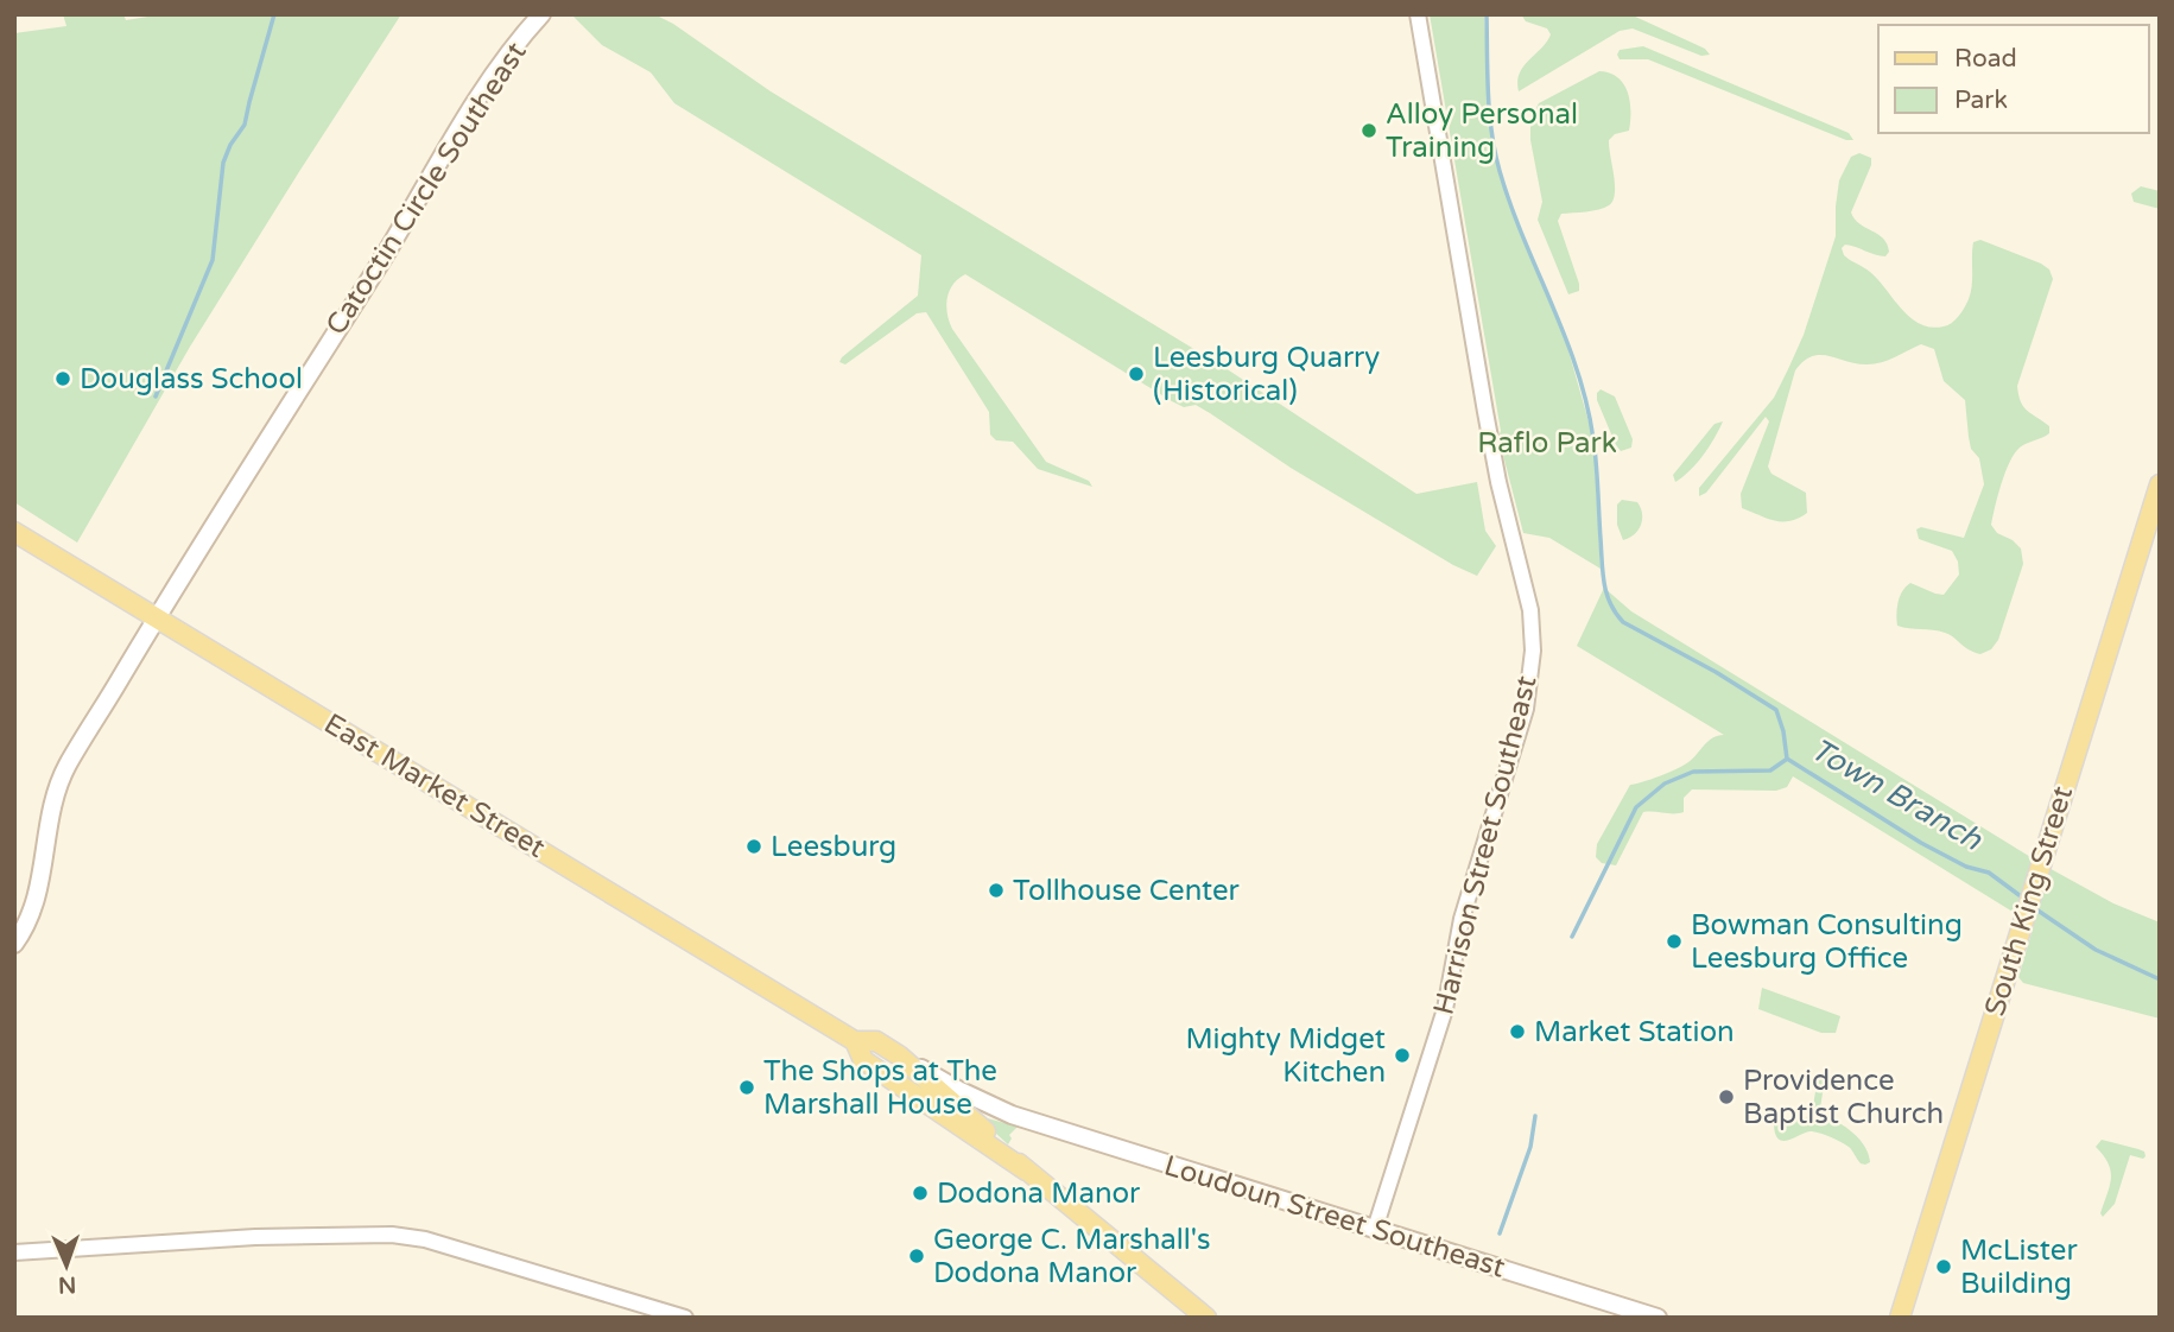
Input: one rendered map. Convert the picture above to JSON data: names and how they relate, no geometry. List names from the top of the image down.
{
  "streets": {
    "main road": [
      "Catoctin Circle Southeast",
      "East Market Street",
      "South King Street",
      "Loudoun Street Southeast"
    ],
    "street": ["Harrison Street Southeast"]
  },
  "crossings": [
    ["Catoctin Circle Southeast", "East Market Street"],
    ["East Market Street", "Loudoun Street Southeast"],
    ["Harrison Street Southeast", "Loudoun Street Southeast"]
  ],
  "water": ["Town Branch"],
  "parks": ["Raflo Park"],
  "places": [
    "Alloy Personal Training",
    "Leesburg Quarry (Historical)",
    "Douglass School",
    "Leesburg",
    "Tollhouse Center",
    "Bowman Consulting Leesburg Office",
    "Market Station",
    "Mighty Midget Kitchen",
    "The Shops at The Marshall House",
    "Providence Baptist Church",
    "Dodona Manor",
    "George C. Marshall's Dodona Manor",
    "McLister Building"
  ],
  "legend": ["Road", "Park"],
  "north": "bottom"
}
